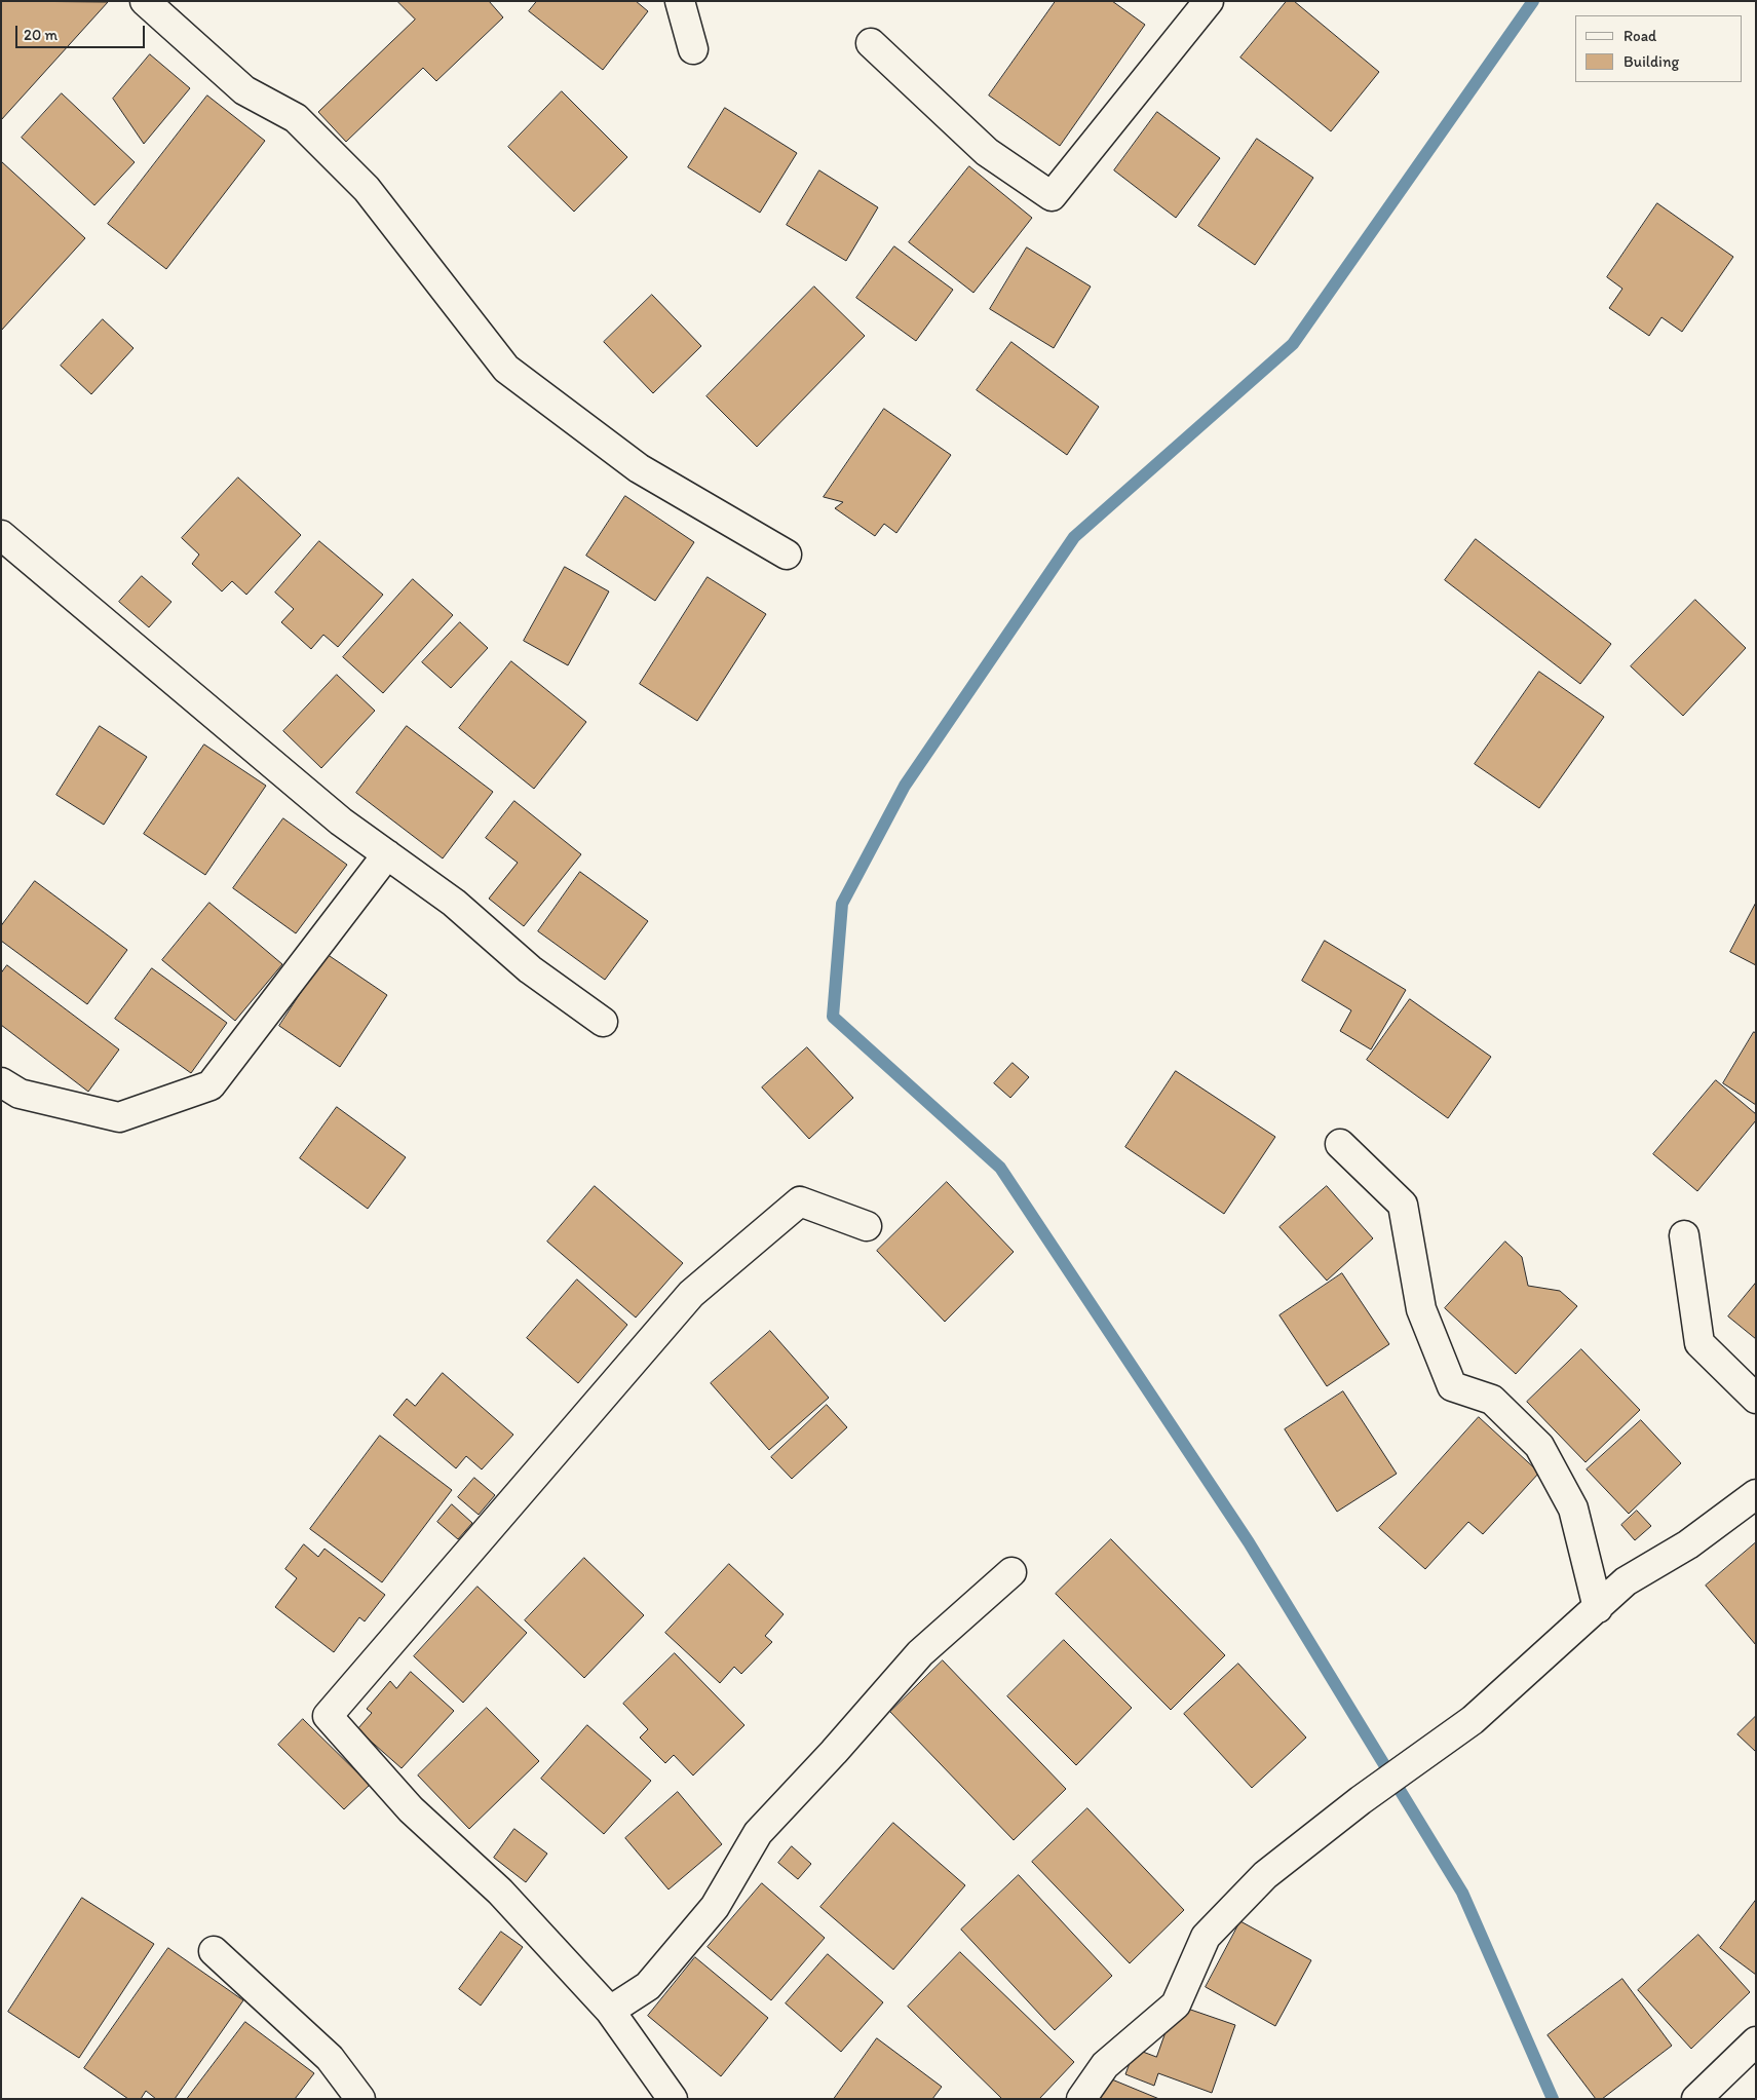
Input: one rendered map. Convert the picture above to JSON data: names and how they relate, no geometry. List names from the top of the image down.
{
  "legend": ["Road", "Building"],
  "scale_bar": "20 m"
}
